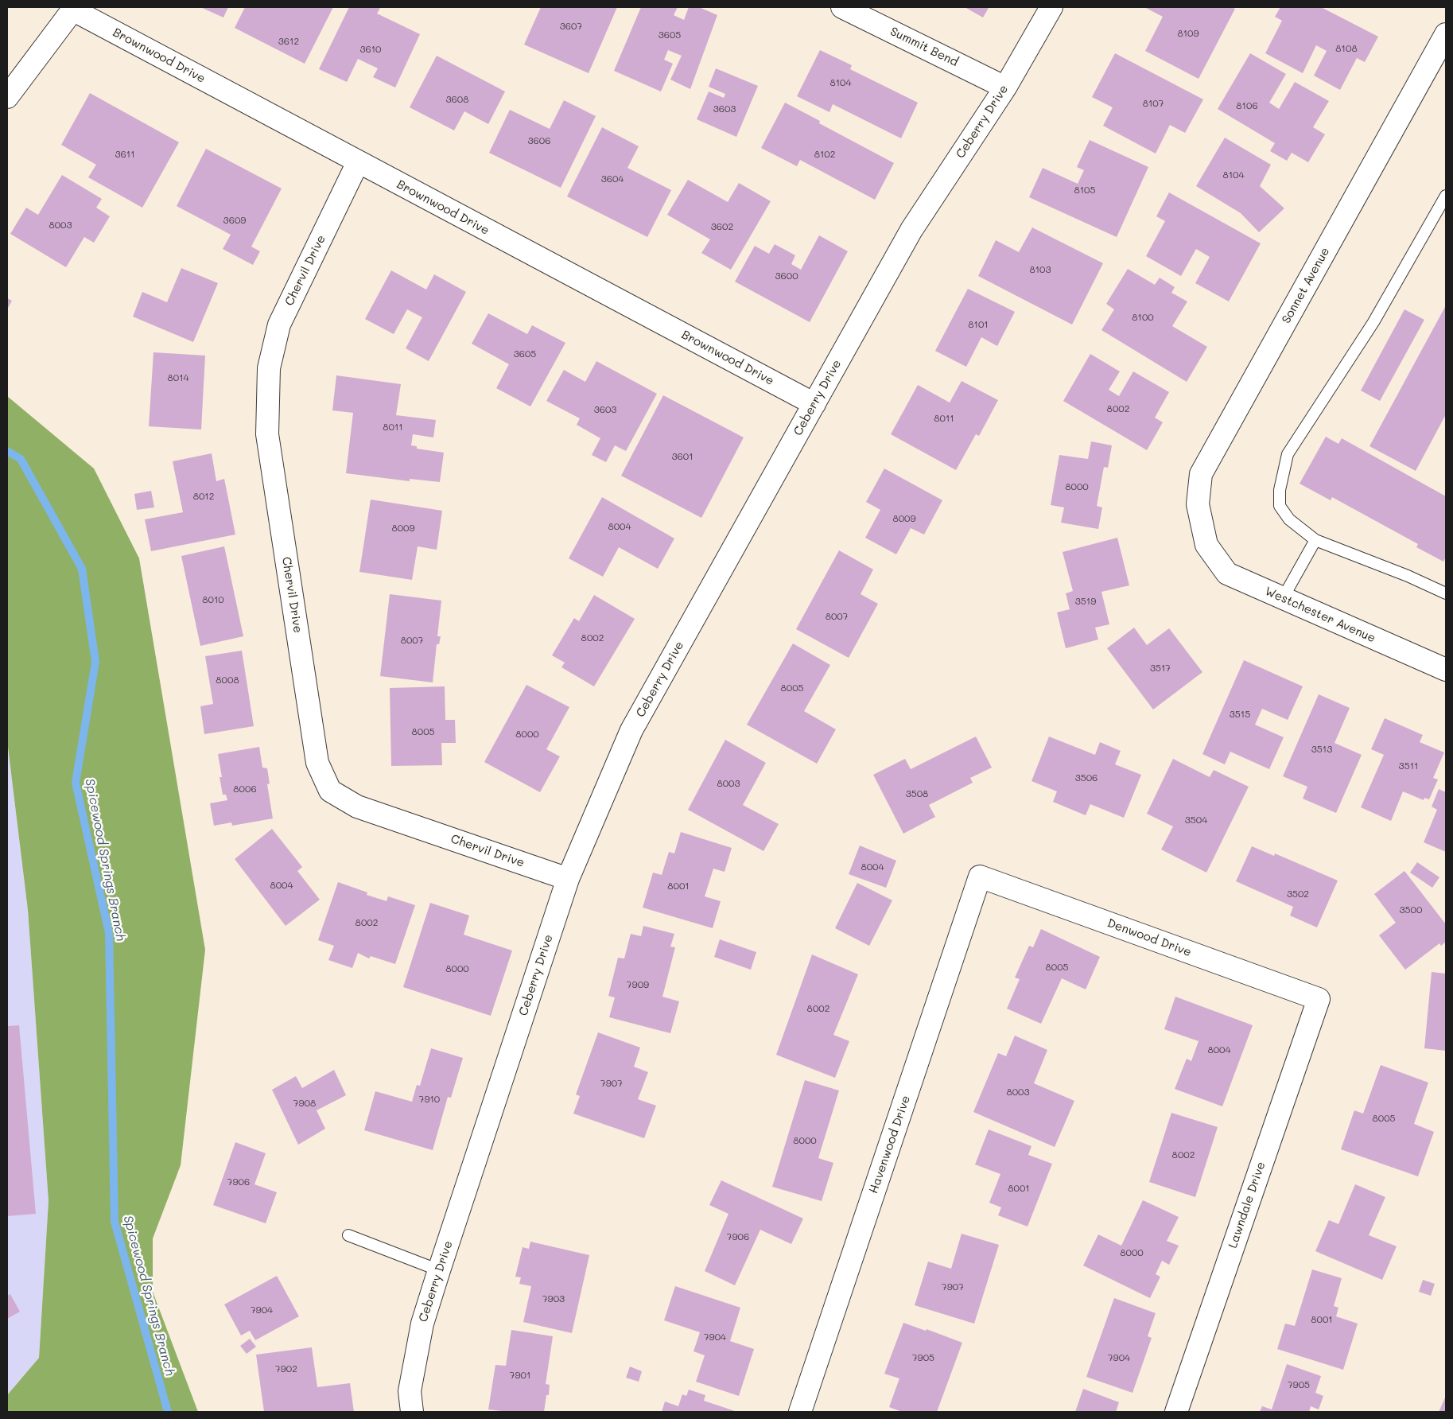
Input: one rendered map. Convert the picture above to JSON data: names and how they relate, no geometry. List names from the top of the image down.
{
  "streets": {
    "street": [
      "Summit Bend",
      "Brownwood Drive",
      "Ceberry Drive",
      "Chervil Drive",
      "Sonnet Avenue",
      "Westchester Avenue",
      "Denwood Drive",
      "Havenwood Drive",
      "Lawndale Drive"
    ]
  },
  "crossings": [
    ["Summit Bend", "Ceberry Drive"],
    ["Brownwood Drive", "Ceberry Drive"],
    ["Brownwood Drive", "Chervil Drive"],
    ["Ceberry Drive", "Chervil Drive"],
    ["Sonnet Avenue", "Westchester Avenue"],
    ["Denwood Drive", "Havenwood Drive"],
    ["Denwood Drive", "Lawndale Drive"]
  ],
  "water": ["Spicewood Springs Branch"],
  "house_numbers": [
    "3607",
    "8109",
    "3605",
    "3612",
    "8108",
    "3610",
    "8104",
    "3608",
    "8107",
    "8106",
    "3603",
    "3606",
    "3611",
    "8102",
    "8104",
    "3604",
    "8105",
    "3609",
    "8003",
    "3602",
    "8103",
    "3600",
    "8100",
    "8101",
    "3605",
    "8014",
    "8002",
    "3603",
    "8011",
    "8011",
    "3601",
    "8000",
    "8012",
    "8009",
    "8004",
    "8009",
    "8010",
    "3519",
    "8007",
    "8002",
    "8007",
    "3517",
    "8008",
    "8005",
    "3515",
    "8005",
    "8000",
    "3513",
    "3511",
    "3506",
    "8003",
    "8006",
    "3508",
    "3504",
    "8004",
    "8004",
    "8001",
    "3502",
    "3500",
    "8002",
    "8005",
    "8000",
    "7909",
    "8002",
    "8004",
    "7907",
    "8003",
    "7910",
    "7908",
    "8005",
    "8000",
    "8002",
    "7906",
    "8001",
    "7906",
    "8000",
    "7907",
    "7903",
    "7904",
    "8001",
    "7904",
    "7905",
    "7904",
    "7902",
    "7901",
    "7905"
  ]
}
